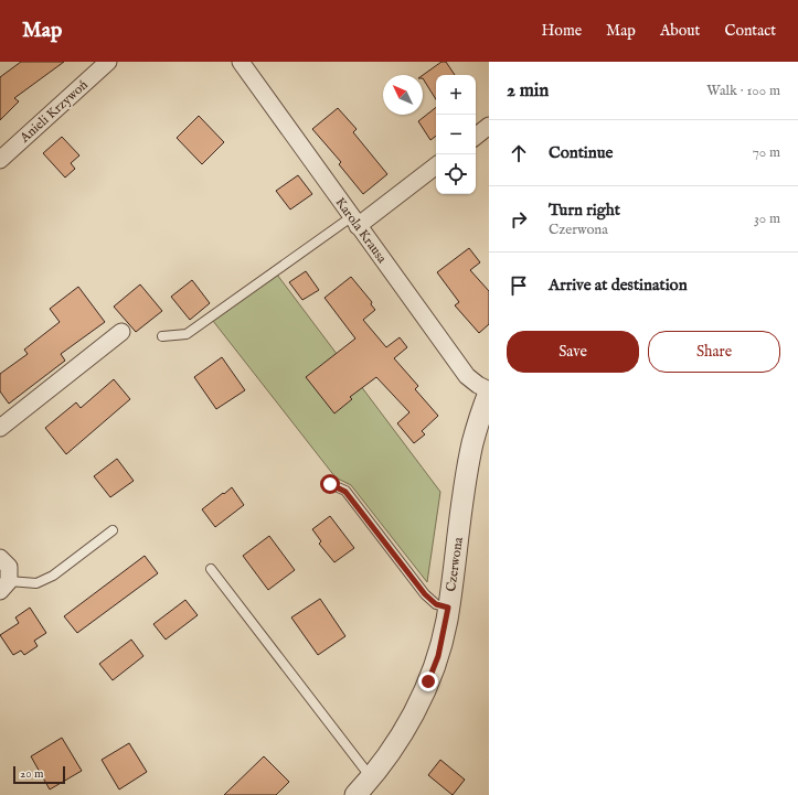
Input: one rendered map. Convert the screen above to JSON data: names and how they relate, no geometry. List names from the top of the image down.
{
  "streets": {
    "street": ["Anieli Krzywoń", "Karola Krausa", "Czerwona"]
  },
  "crossings": [
    ["Karola Krausa", "Czerwona"]
  ],
  "scale_bar": "20 m",
  "north": "top left",
  "page": {
    "header": "Map",
    "nav": [
      "Home",
      "Map",
      "About",
      "Contact"
    ],
    "heading": ["2 min", "Walk · 100 m"],
    "map_buttons": ["+", "−"],
    "list": [
      ["Continue", "70 m"],
      ["Turn right", "Czerwona", "30 m"],
      "Arrive at destination"
    ],
    "buttons": ["Save", "Share"],
    "scale": "20 m"
  }
}
